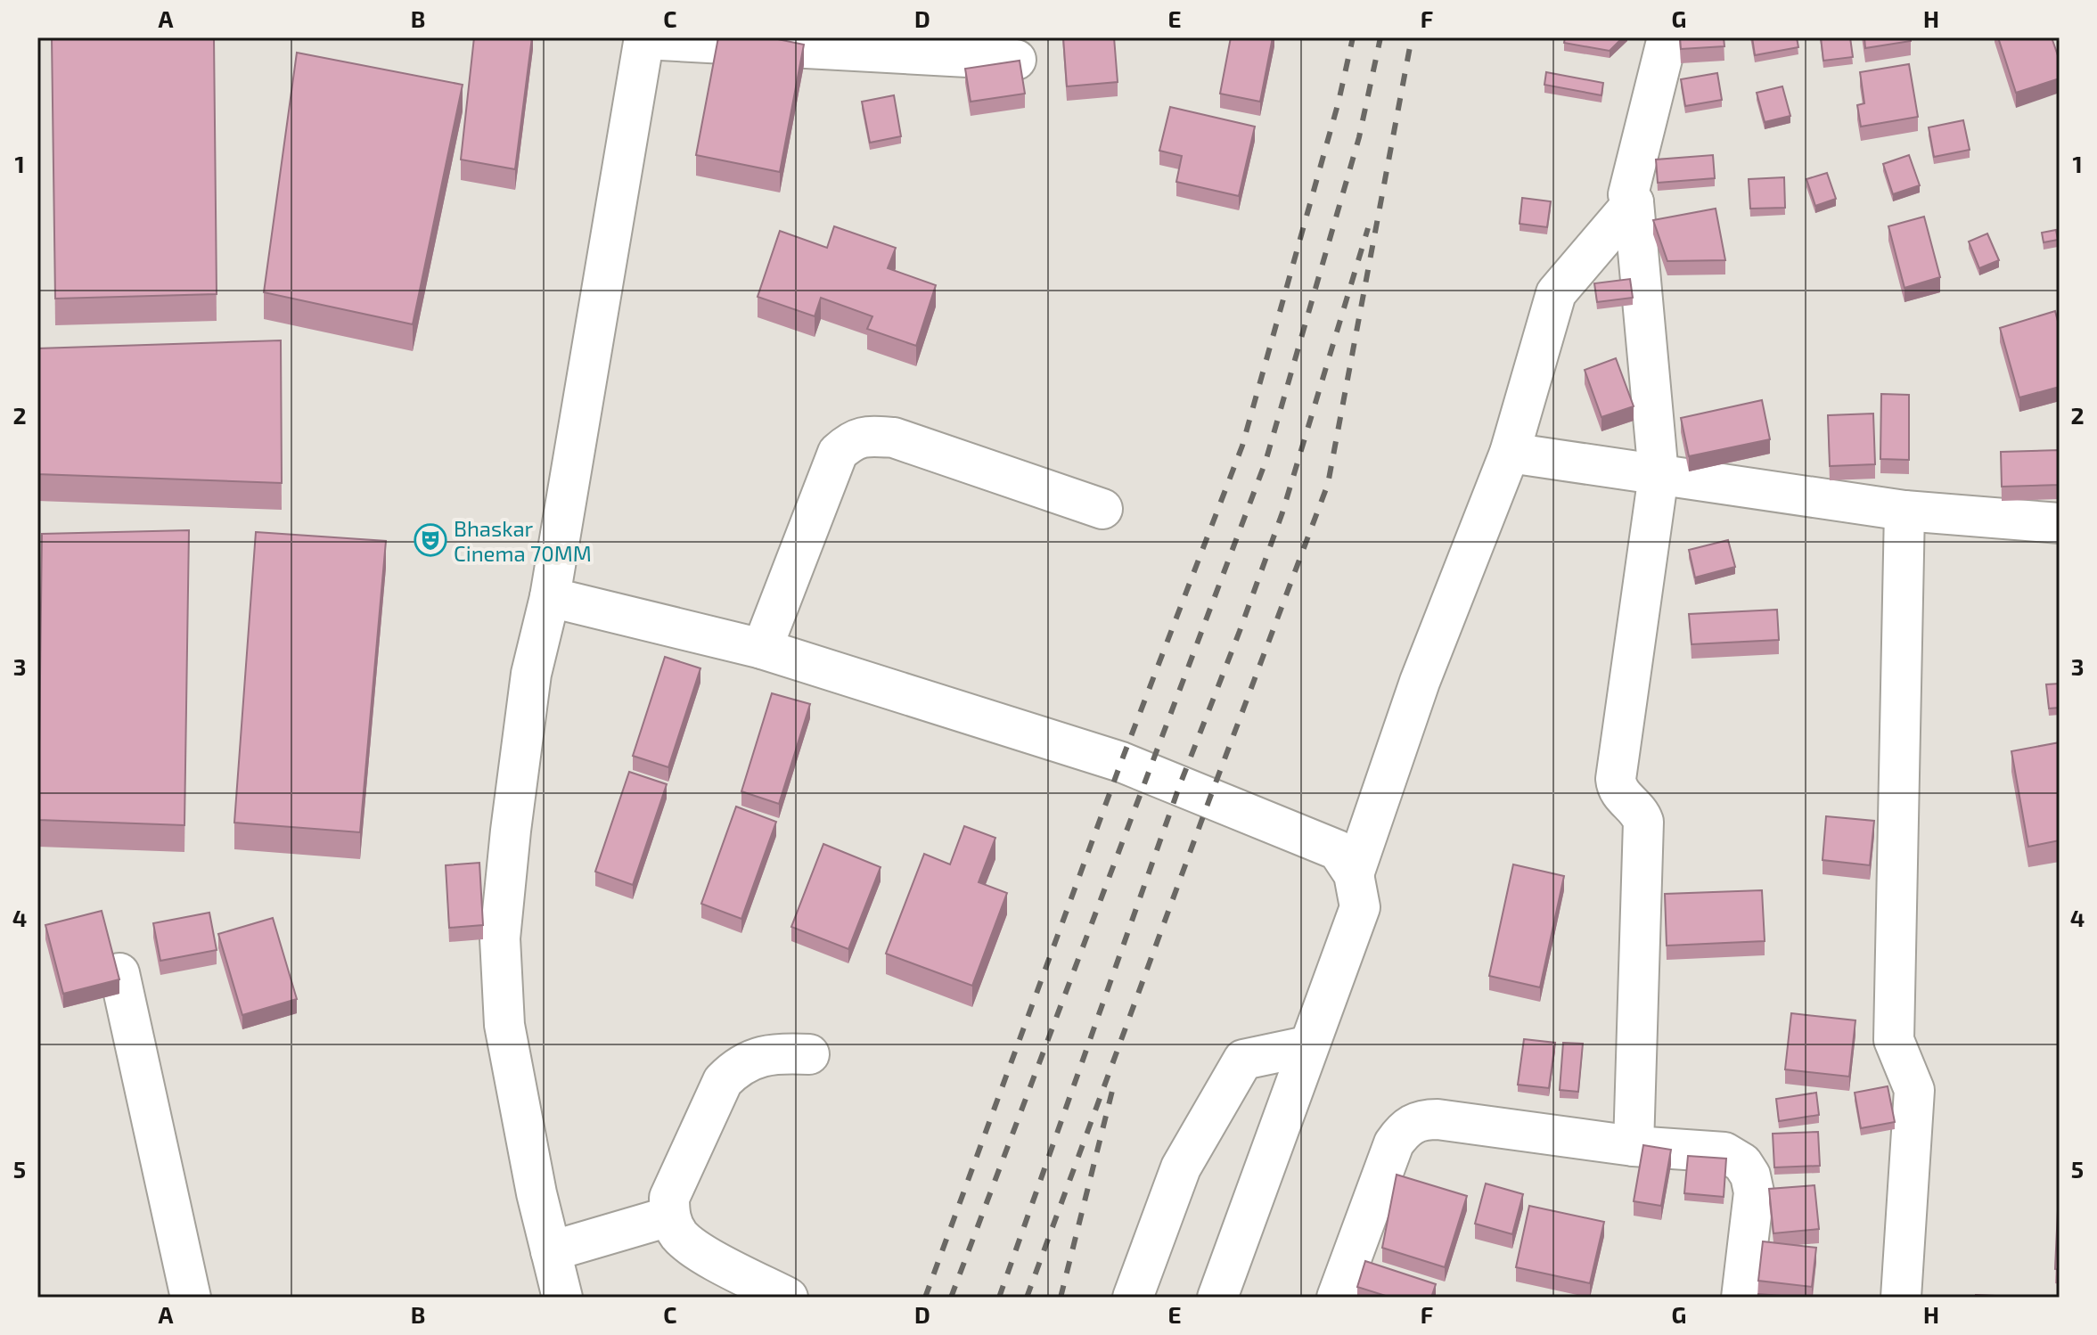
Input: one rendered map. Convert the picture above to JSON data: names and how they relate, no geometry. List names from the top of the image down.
{
  "places": {
    "theatre": ["Bhaskar Cinema 70MM"]
  },
  "grid": {
    "columns": [
      "A",
      "B",
      "C",
      "D",
      "E",
      "F",
      "G",
      "H"
    ],
    "rows": [
      "1",
      "2",
      "3",
      "4",
      "5"
    ]
  }
}
